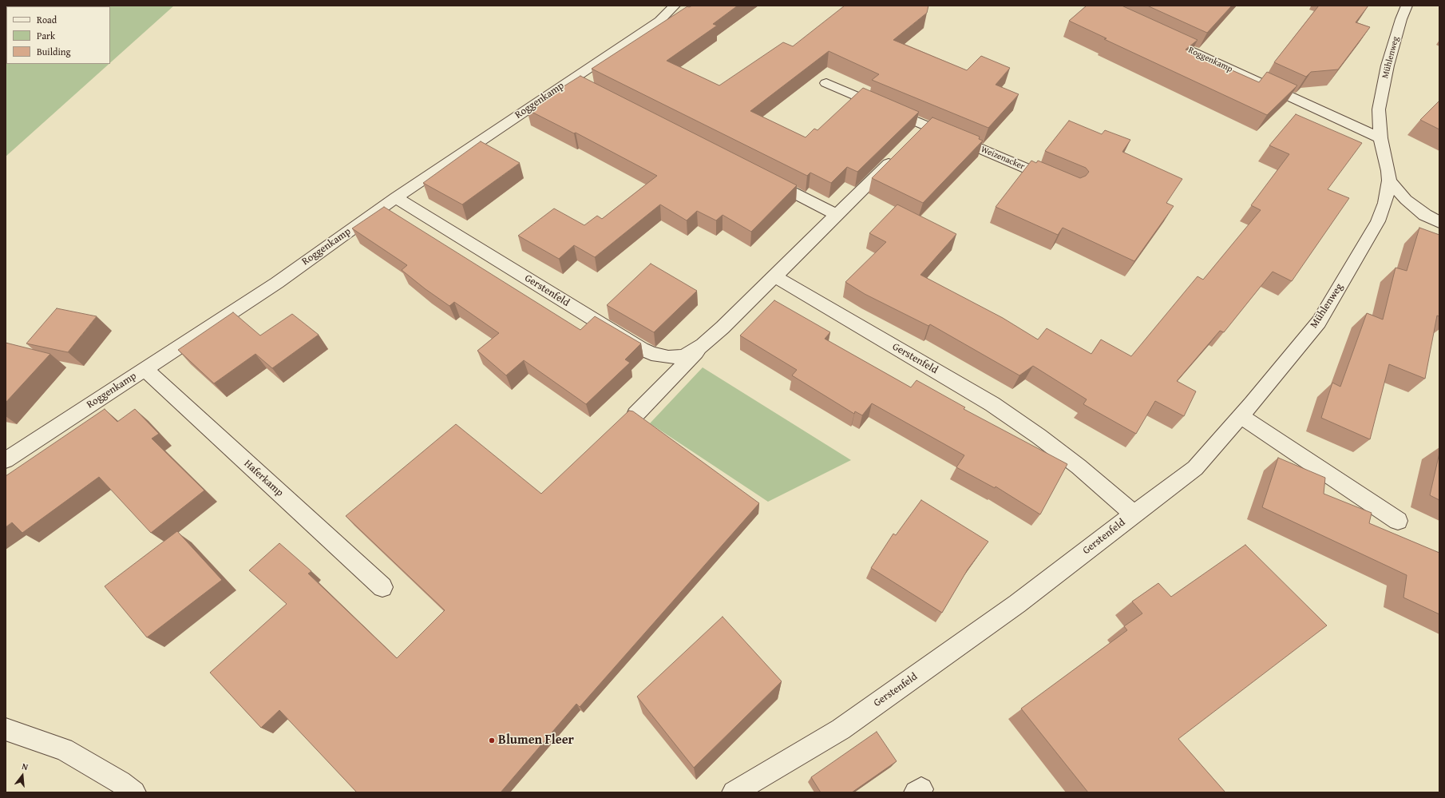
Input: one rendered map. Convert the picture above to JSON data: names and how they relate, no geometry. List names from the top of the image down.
{
  "streets": {
    "street": [
      "Mühlenweg",
      "Roggenkamp",
      "Weizenacker",
      "Gerstenfeld",
      "Haferkamp"
    ]
  },
  "crossings": [
    ["Mühlenweg", "Roggenkamp"],
    ["Mühlenweg", "Gerstenfeld"],
    ["Roggenkamp", "Gerstenfeld"],
    ["Roggenkamp", "Haferkamp"]
  ],
  "places": ["Blumen Fleer"],
  "legend": ["Road", "Park", "Building"],
  "north": "top"
}
